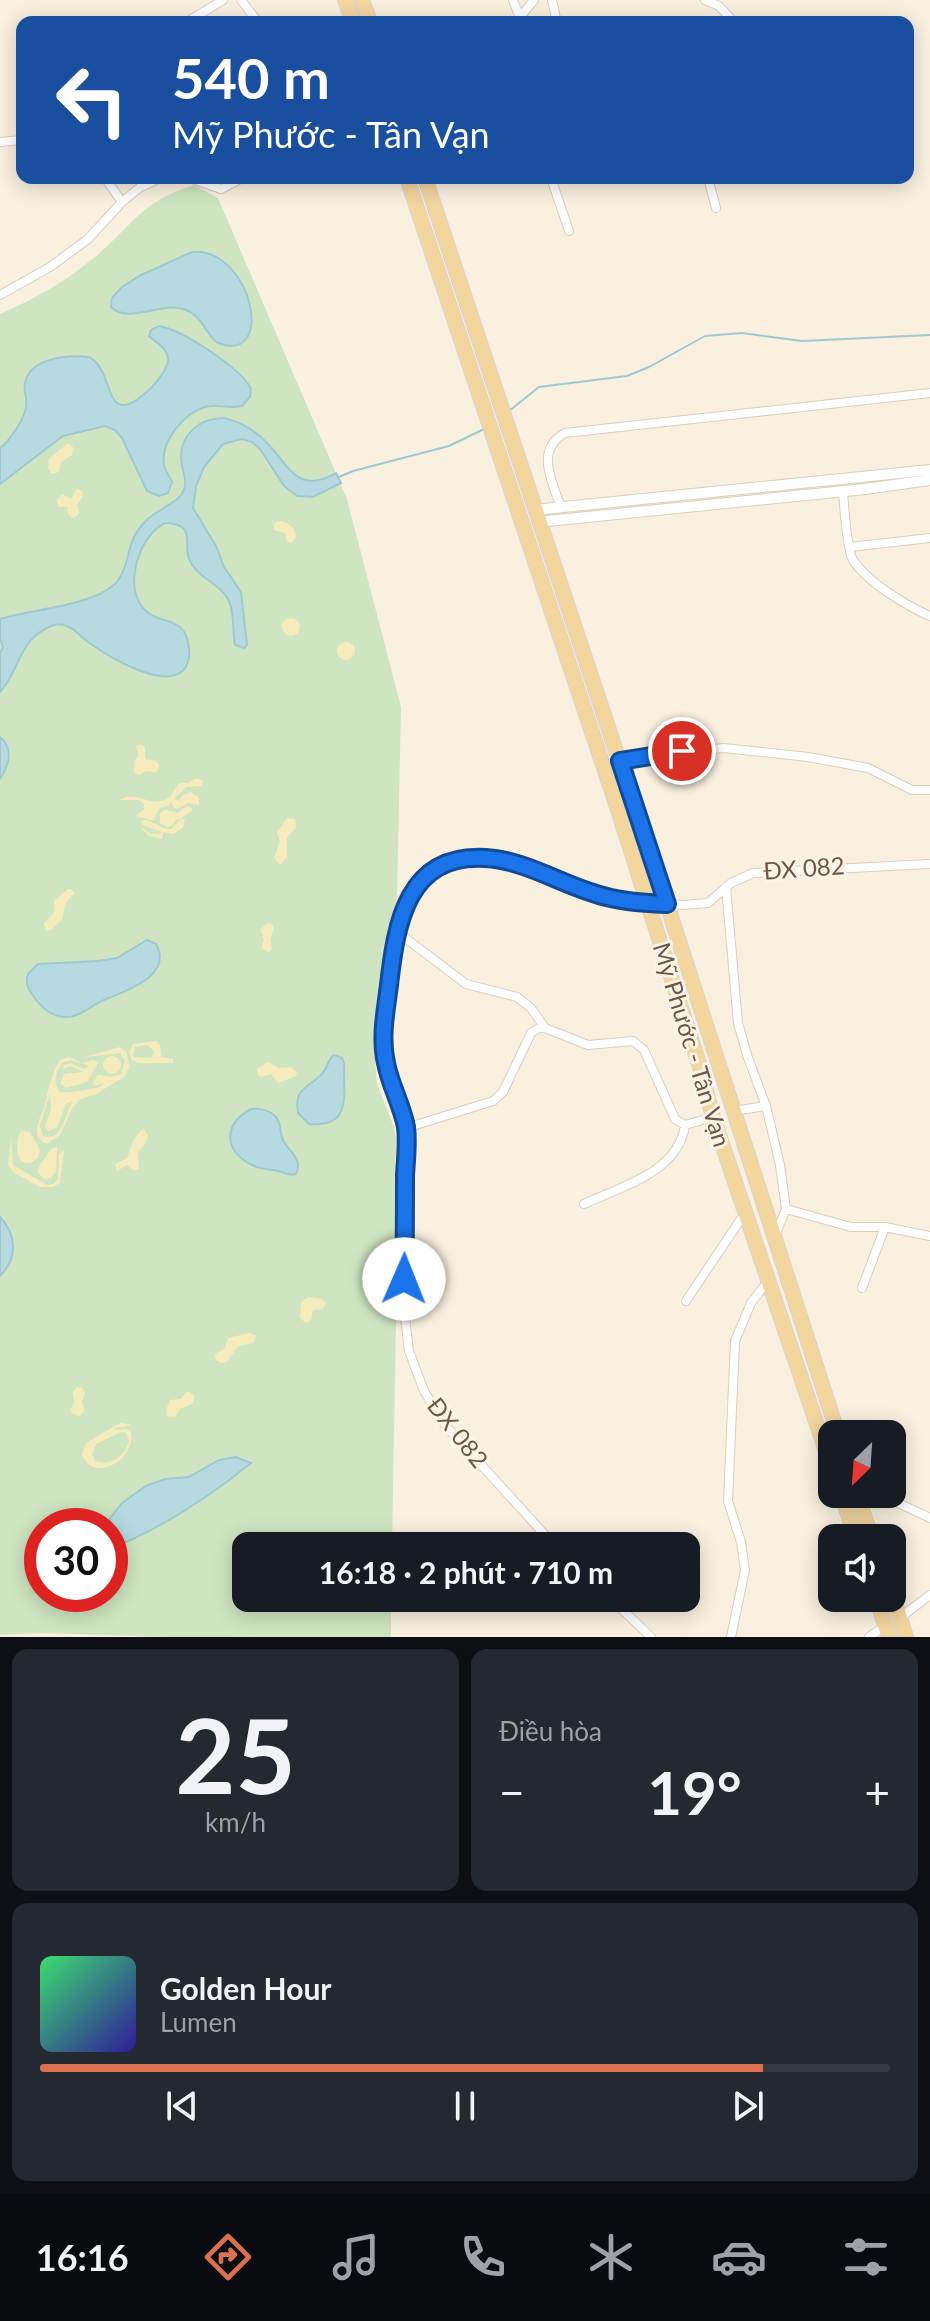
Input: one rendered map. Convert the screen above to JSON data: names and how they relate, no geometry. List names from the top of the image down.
{
  "streets": {
    "main road": ["Mỹ Phước - Tân Vạn"],
    "street": ["ĐX 082"]
  },
  "crossings": [
    ["ĐX 082", "Mỹ Phước - Tân Vạn"]
  ],
  "north": "bottom left",
  "page": {
    "turn": ["540 m", "Mỹ Phước - Tân Vạn"],
    "limit": "30",
    "trip": "16:18 · 2 phút · 710 m",
    "tile": [
      ["25", "km/h"],
      "Điều hòa"
    ],
    "heat": ["−", "19°", "+"],
    "song": ["Golden Hour", "Lumen"],
    "tabs": "16:16"
  }
}
